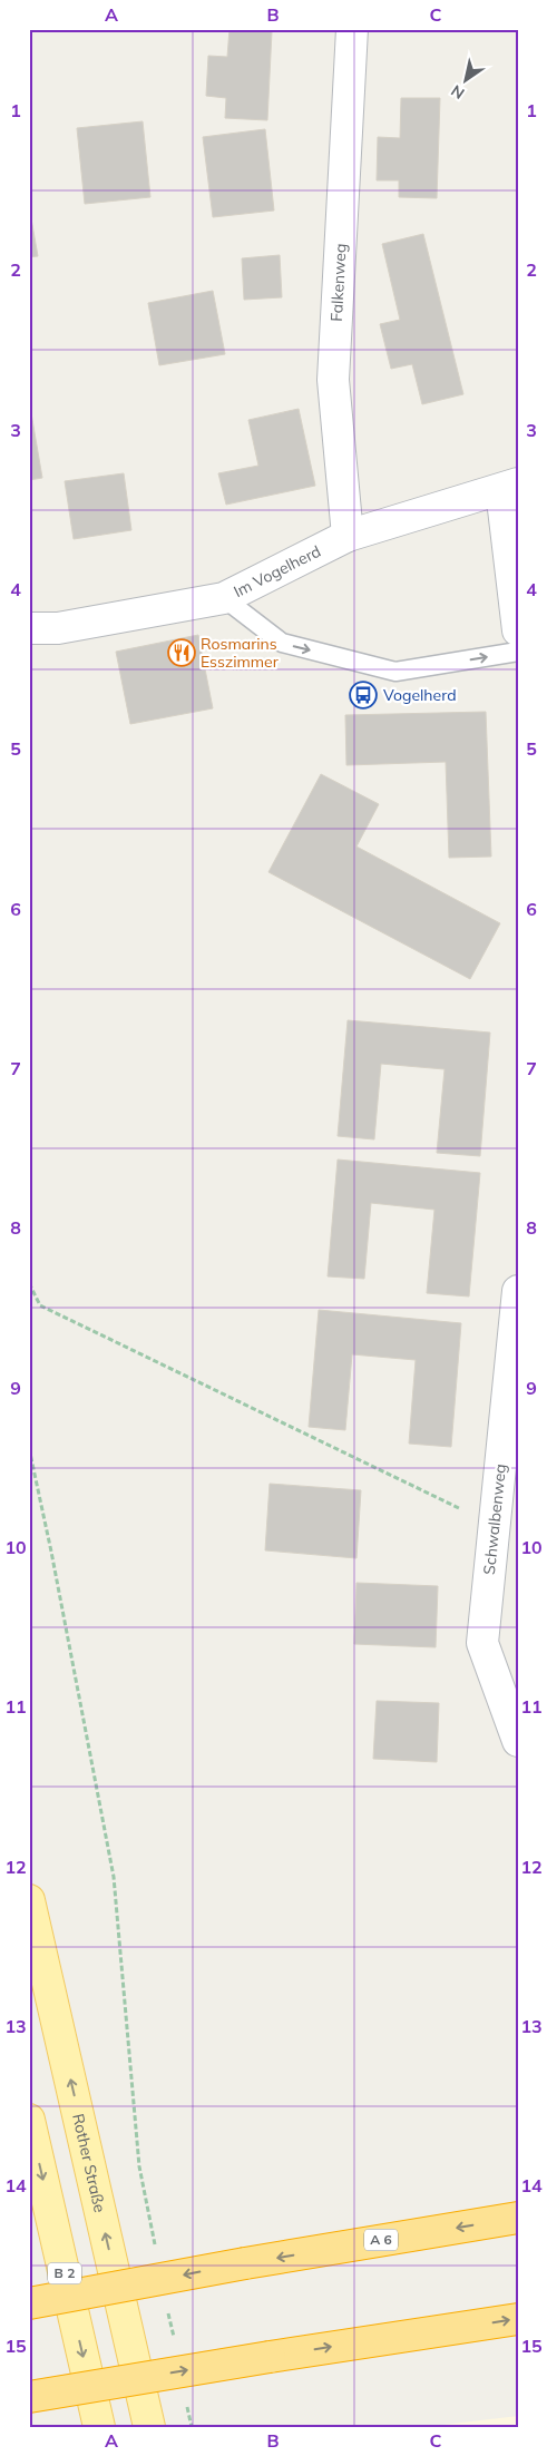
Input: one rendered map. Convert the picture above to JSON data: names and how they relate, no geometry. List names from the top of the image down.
{
  "streets": {
    "highway": ["A 6"],
    "main road": ["Rother Straße", "B 2"],
    "street": ["Falkenweg", "Im Vogelherd", "Schwalbenweg"]
  },
  "crossings": [
    ["Falkenweg", "Im Vogelherd"]
  ],
  "places": {
    "restaurant": ["Rosmarins Esszimmer"],
    "bus stop": ["Vogelherd"]
  },
  "north": "bottom left",
  "grid": {
    "columns": ["A", "B", "C"],
    "rows": [
      "1",
      "2",
      "3",
      "4",
      "5",
      "6",
      "7",
      "8",
      "9",
      "10",
      "11",
      "12",
      "13",
      "14",
      "15"
    ]
  }
}
